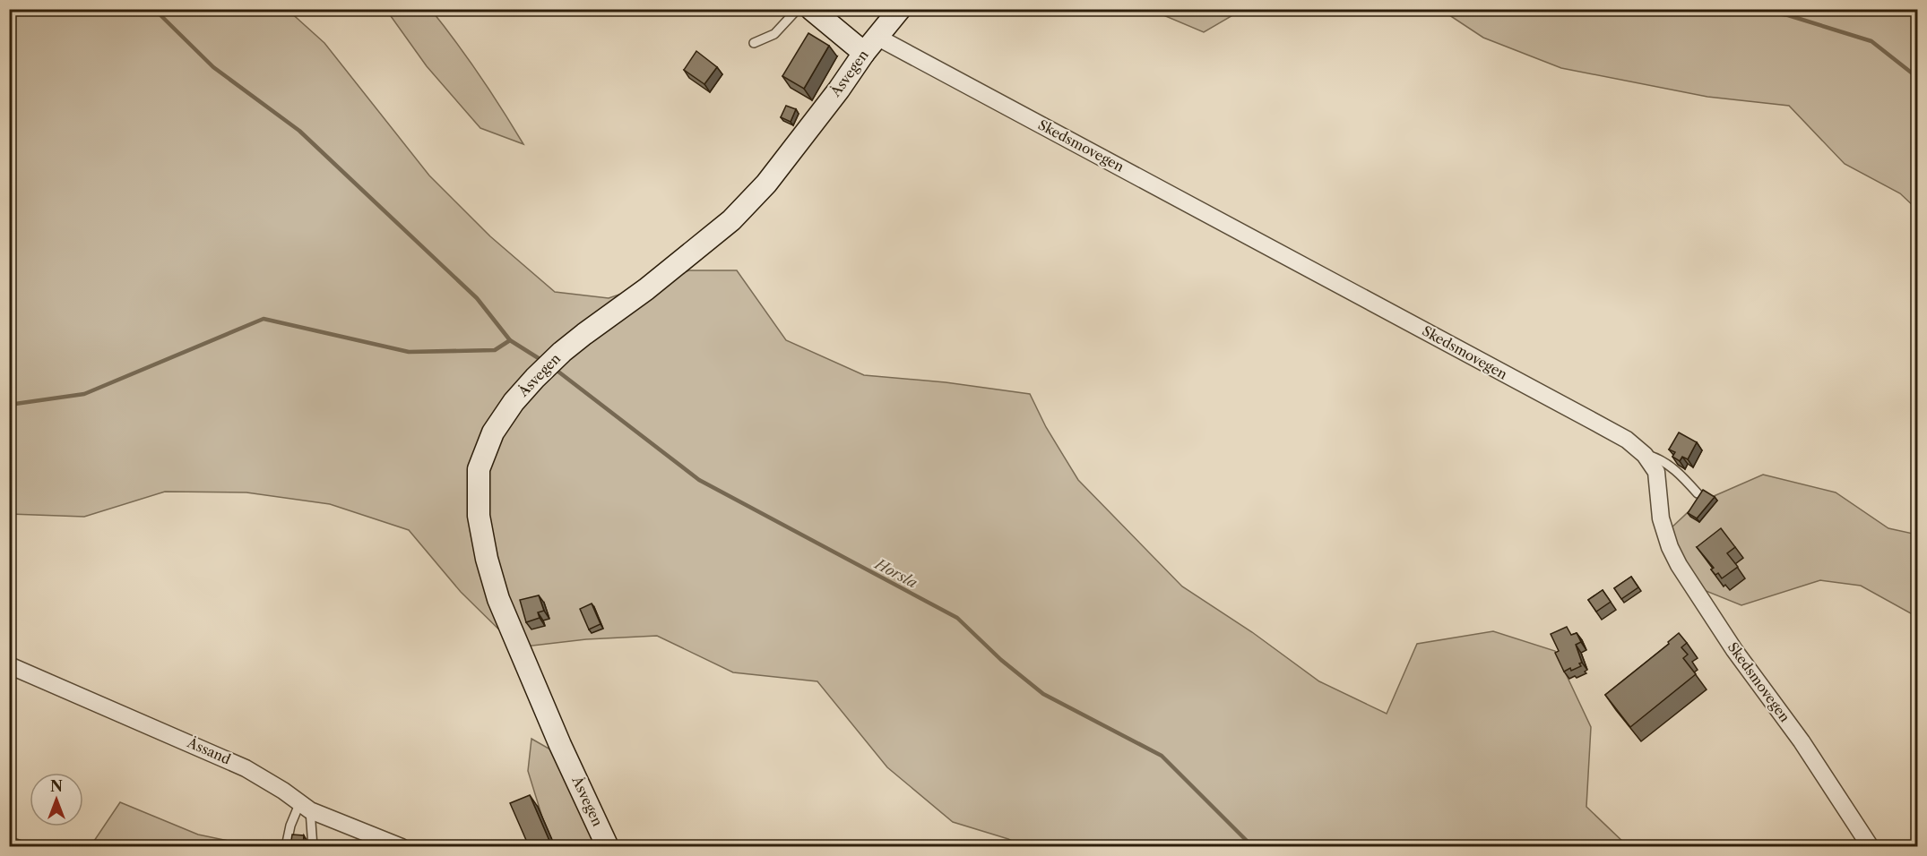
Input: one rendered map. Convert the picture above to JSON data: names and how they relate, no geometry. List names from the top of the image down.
{
  "streets": {
    "main road": ["Åsvegen"],
    "street": ["Skedsmovegen", "Åssand"]
  },
  "crossings": [
    ["Åsvegen", "Skedsmovegen"]
  ],
  "water": ["Horsla"],
  "north": "top"
}
